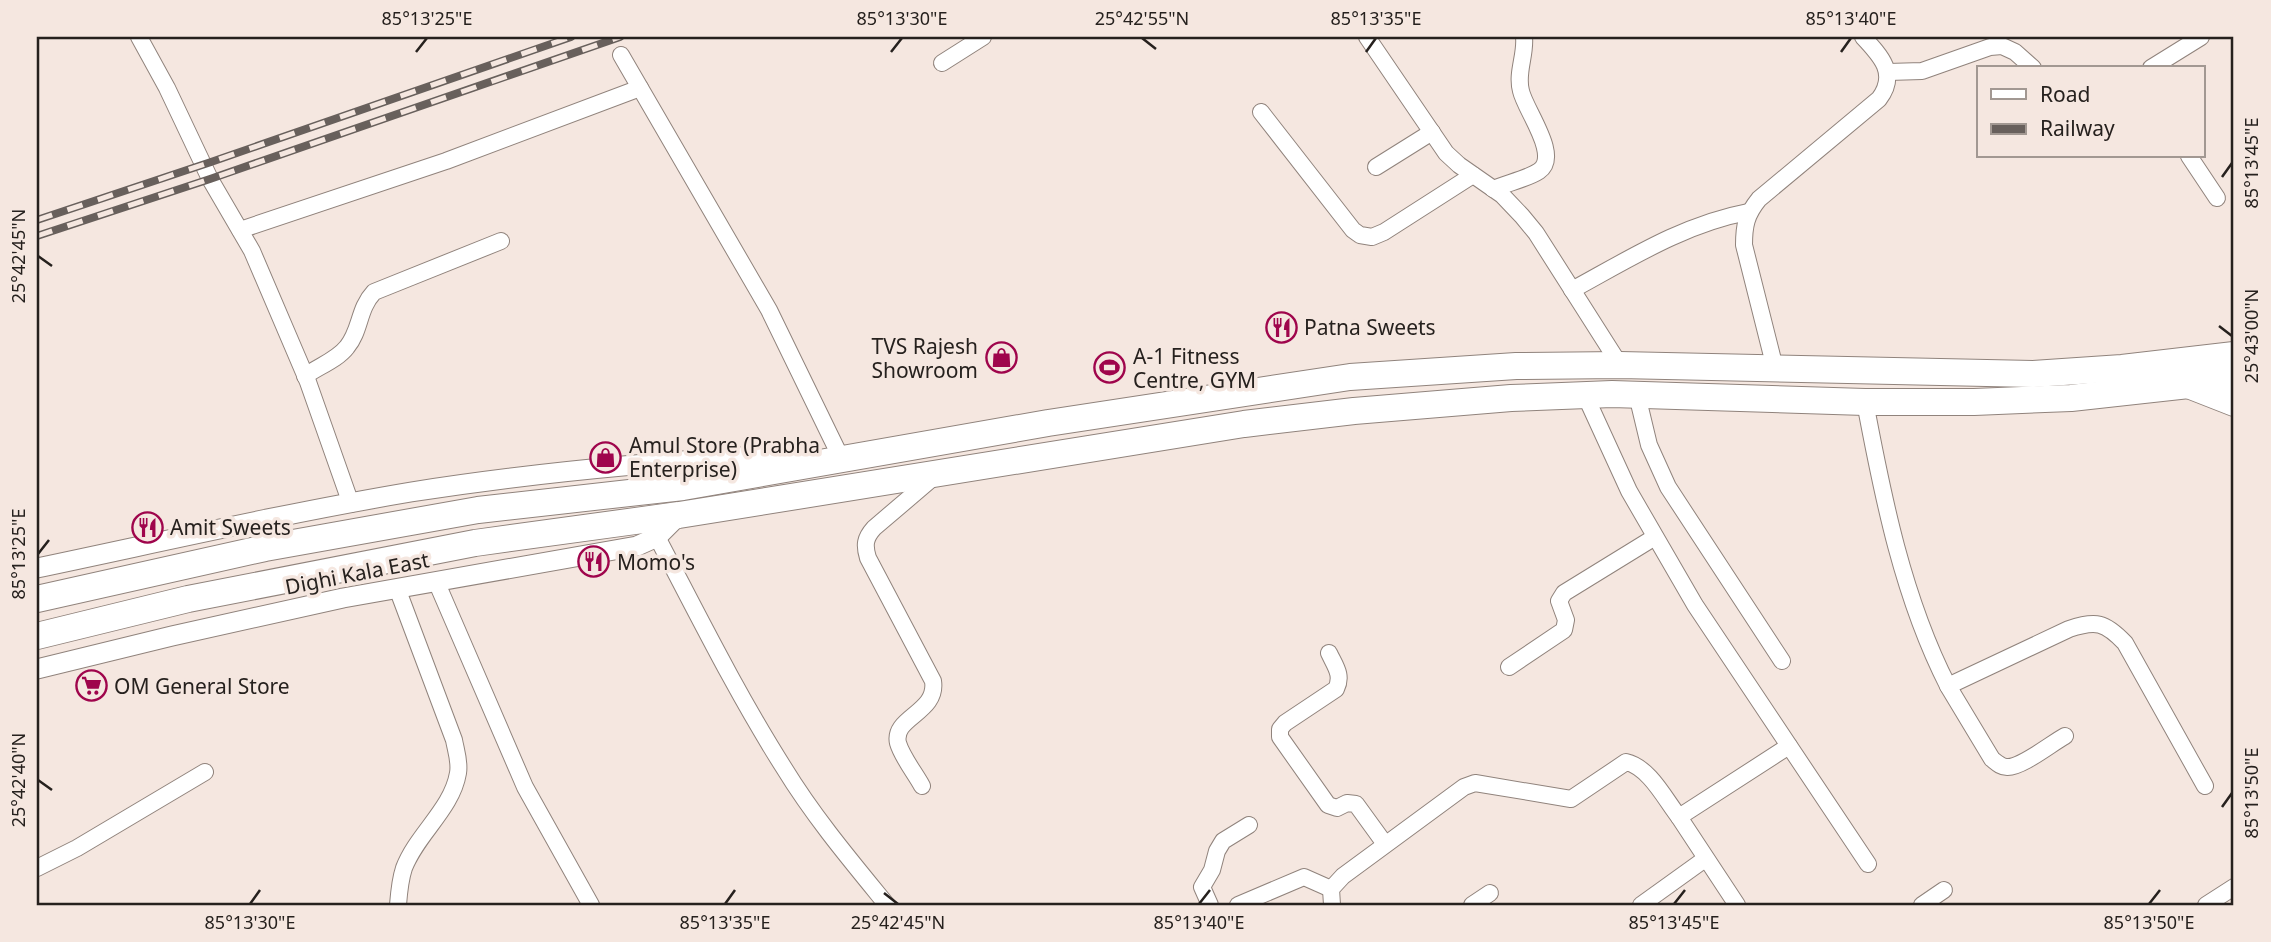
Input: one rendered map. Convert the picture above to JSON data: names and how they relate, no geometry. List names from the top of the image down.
{
  "streets": {
    "street": ["Dighi Kala East"]
  },
  "places": {
    "restaurant": ["Patna Sweets", "Amit Sweets", "Momo's"],
    "shop": ["TVS Rajesh Showroom", "Amul Store (Prabha Enterprise)"],
    "sports": ["A-1 Fitness Centre, GYM"],
    "supermarket": ["OM General Store"]
  },
  "legend": ["Road", "Railway"],
  "coordinates": [
    "85°13'25\"E",
    "85°13'30\"E",
    "25°42'55\"N",
    "85°13'35\"E",
    "85°13'40\"E",
    "85°13'45\"E",
    "25°42'45\"N",
    "25°43'00\"N",
    "25°42'40\"N",
    "85°13'50\"E"
  ]
}
